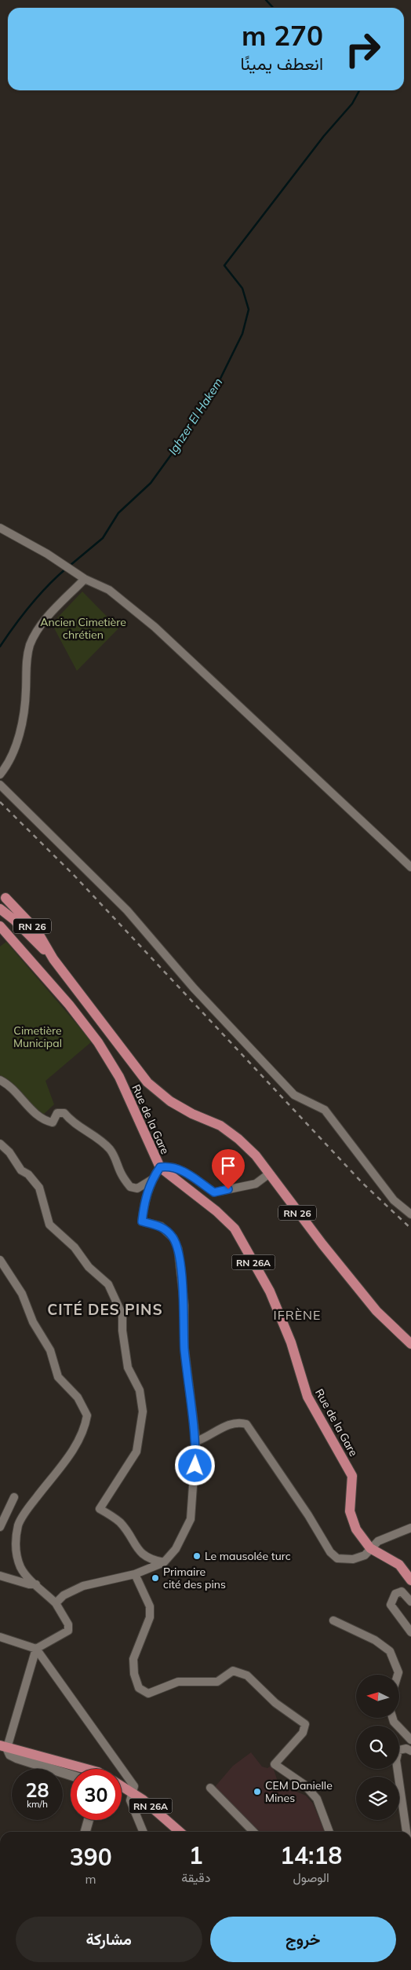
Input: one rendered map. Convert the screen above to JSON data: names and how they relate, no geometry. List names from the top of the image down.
{
  "streets": {
    "main road": ["RN 26", "Rue de la Gare", "RN 26A"]
  },
  "districts": ["CITÉ DES PINS", "IFRÈNE"],
  "water": ["Ighzer El Hakem"],
  "parks": ["Ancien Cimetière chrétien", "Cimetière Municipal"],
  "places": ["Le mausolée turc", "Primaire cité des pins", "CEM Danielle Mines"],
  "north": "left",
  "page": {
    "turn": ["270 m", "انعطف يمينًا"],
    "speed": "28 km/h",
    "limit": "30",
    "eta": [
      "14:18",
      "الوصول",
      "1",
      "دقيقة",
      "390",
      "m"
    ],
    "buttons": ["خروج", "مشاركة"]
  }
}
